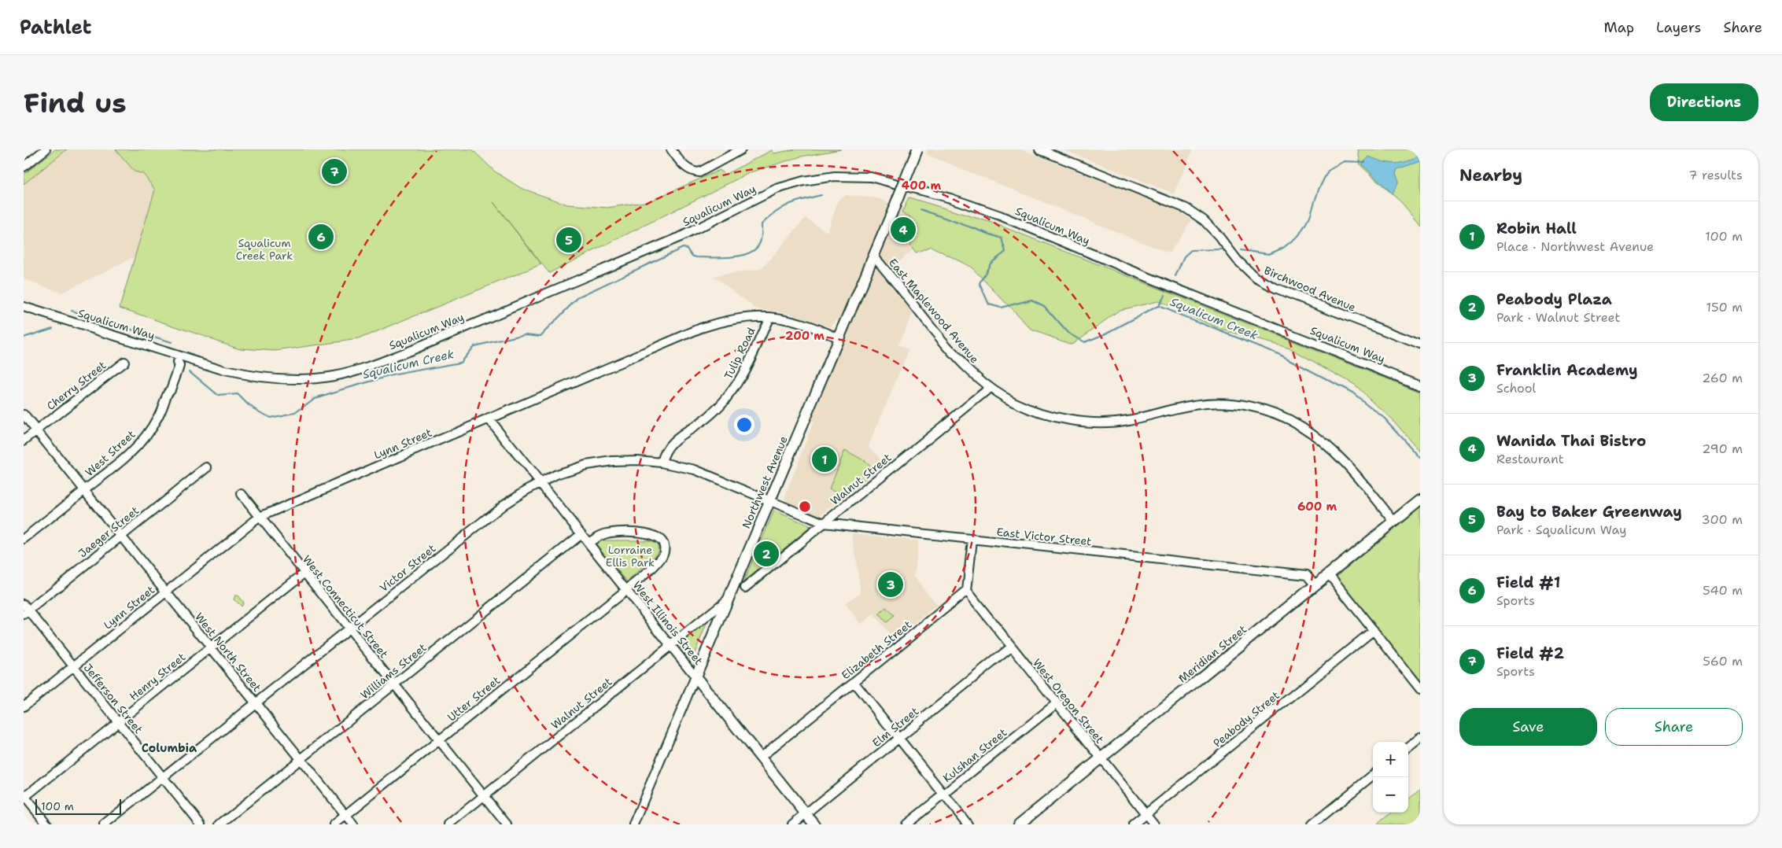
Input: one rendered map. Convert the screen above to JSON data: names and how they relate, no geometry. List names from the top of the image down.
{
  "streets": {
    "main road": ["Northwest Avenue", "West Illinois Street", "Meridian Street"],
    "street": [
      "Squalicum Way",
      "Birchwood Avenue",
      "East Maplewood Avenue",
      "Tulip Road",
      "Cherry Street",
      "Lynn Street",
      "West Street",
      "Walnut Street",
      "Jaeger Street",
      "East Victor Street",
      "Victor Street",
      "West Connecticut Street",
      "Elizabeth Street",
      "West North Street",
      "Williams Street",
      "Henry Street",
      "Jefferson Street",
      "Utter Street",
      "West Oregon Street",
      "Peabody Street",
      "Elm Street",
      "Kulshan Street"
    ]
  },
  "crossings": [
    ["Squalicum Way", "West Street"],
    ["East Maplewood Avenue", "Walnut Street"],
    ["East Maplewood Avenue", "Northwest Avenue"],
    ["East Maplewood Avenue", "Meridian Street"],
    ["Tulip Road", "Lynn Street"],
    ["Tulip Road", "Victor Street"],
    ["Cherry Street", "West North Street"],
    ["Lynn Street", "Northwest Avenue"],
    ["Lynn Street", "West Connecticut Street"],
    ["Lynn Street", "West Illinois Street"],
    ["Lynn Street", "West North Street"],
    ["Lynn Street", "Jefferson Street"],
    ["West Street", "West North Street"],
    ["Walnut Street", "Northwest Avenue"],
    ["Walnut Street", "East Victor Street"],
    ["Walnut Street", "West Connecticut Street"],
    ["Walnut Street", "West Illinois Street"],
    ["Northwest Avenue", "East Victor Street"],
    ["Northwest Avenue", "Victor Street"],
    ["Northwest Avenue", "West Illinois Street"],
    ["Jaeger Street", "West North Street"],
    ["Jaeger Street", "Jefferson Street"],
    ["East Victor Street", "Victor Street"],
    ["East Victor Street", "Meridian Street"],
    ["Victor Street", "West Connecticut Street"],
    ["Victor Street", "West Illinois Street"],
    ["Victor Street", "West North Street"],
    ["Victor Street", "Jefferson Street"],
    ["West Connecticut Street", "Williams Street"],
    ["West Connecticut Street", "Henry Street"],
    ["West Connecticut Street", "Utter Street"],
    ["West Illinois Street", "Elizabeth Street"],
    ["West Illinois Street", "Williams Street"],
    ["West Illinois Street", "Utter Street"],
    ["West Illinois Street", "Elm Street"],
    ["Elizabeth Street", "West Oregon Street"],
    ["West North Street", "Williams Street"],
    ["West North Street", "Henry Street"],
    ["West North Street", "Utter Street"],
    ["Meridian Street", "West Oregon Street"],
    ["Henry Street", "Jefferson Street"],
    ["West Oregon Street", "Peabody Street"],
    ["West Oregon Street", "Elm Street"],
    ["West Oregon Street", "Kulshan Street"]
  ],
  "districts": ["Columbia"],
  "water": ["Squalicum Creek"],
  "parks": ["Squalicum Creek Park", "Lorraine Ellis Park"],
  "scale_bar": "100 m",
  "page": {
    "header": "Pathlet",
    "nav": ["Map", "Layers", "Share"],
    "buttons": [
      "Directions",
      ["Save", "Share"]
    ],
    "title": "Find us",
    "heading": ["Nearby", "7 results"],
    "pins": [
      "7",
      "4",
      "6",
      "5",
      "1",
      "2",
      "3"
    ],
    "list": [
      {
        "mark": "1",
        "name": "Robin Hall",
        "note": "Place · Northwest Avenue",
        "value": "100 m"
      },
      {
        "mark": "2",
        "name": "Peabody Plaza",
        "note": "Park · Walnut Street",
        "value": "150 m"
      },
      {
        "mark": "3",
        "name": "Franklin Academy",
        "note": "School",
        "value": "260 m"
      },
      {
        "mark": "4",
        "name": "Wanida Thai Bistro",
        "note": "Restaurant",
        "value": "290 m"
      },
      {
        "mark": "5",
        "name": "Bay to Baker Greenway",
        "note": "Park · Squalicum Way",
        "value": "300 m"
      },
      {
        "mark": "6",
        "name": "Field #1",
        "note": "Sports",
        "value": "540 m"
      },
      {
        "mark": "7",
        "name": "Field #2",
        "note": "Sports",
        "value": "560 m"
      }
    ],
    "map_buttons": ["+", "−"],
    "scale": "100 m"
  },
  "rings": ["400 m", "200 m", "600 m"]
}
